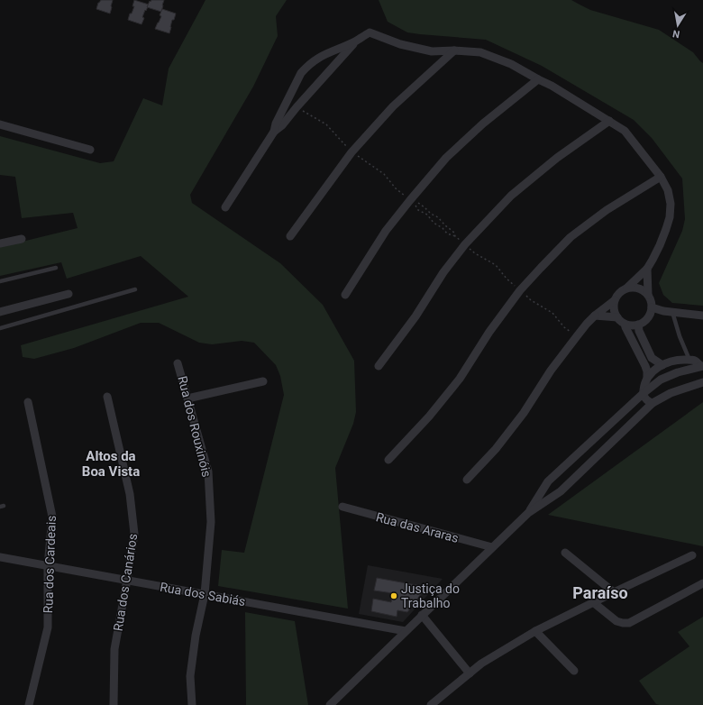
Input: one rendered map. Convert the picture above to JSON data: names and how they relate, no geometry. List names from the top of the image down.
{
  "streets": {
    "street": [
      "Rua dos Rouxinóis",
      "Rua das Araras",
      "Rua dos Cardeais",
      "Rua dos Canários",
      "Rua dos Sabiás"
    ]
  },
  "crossings": [
    ["Rua dos Rouxinóis", "Rua dos Sabiás"],
    ["Rua dos Cardeais", "Rua dos Sabiás"],
    ["Rua dos Canários", "Rua dos Sabiás"]
  ],
  "districts": ["Altos da Boa Vista", "Paraíso"],
  "places": ["Justiça do Trabalho"],
  "north": "bottom"
}
